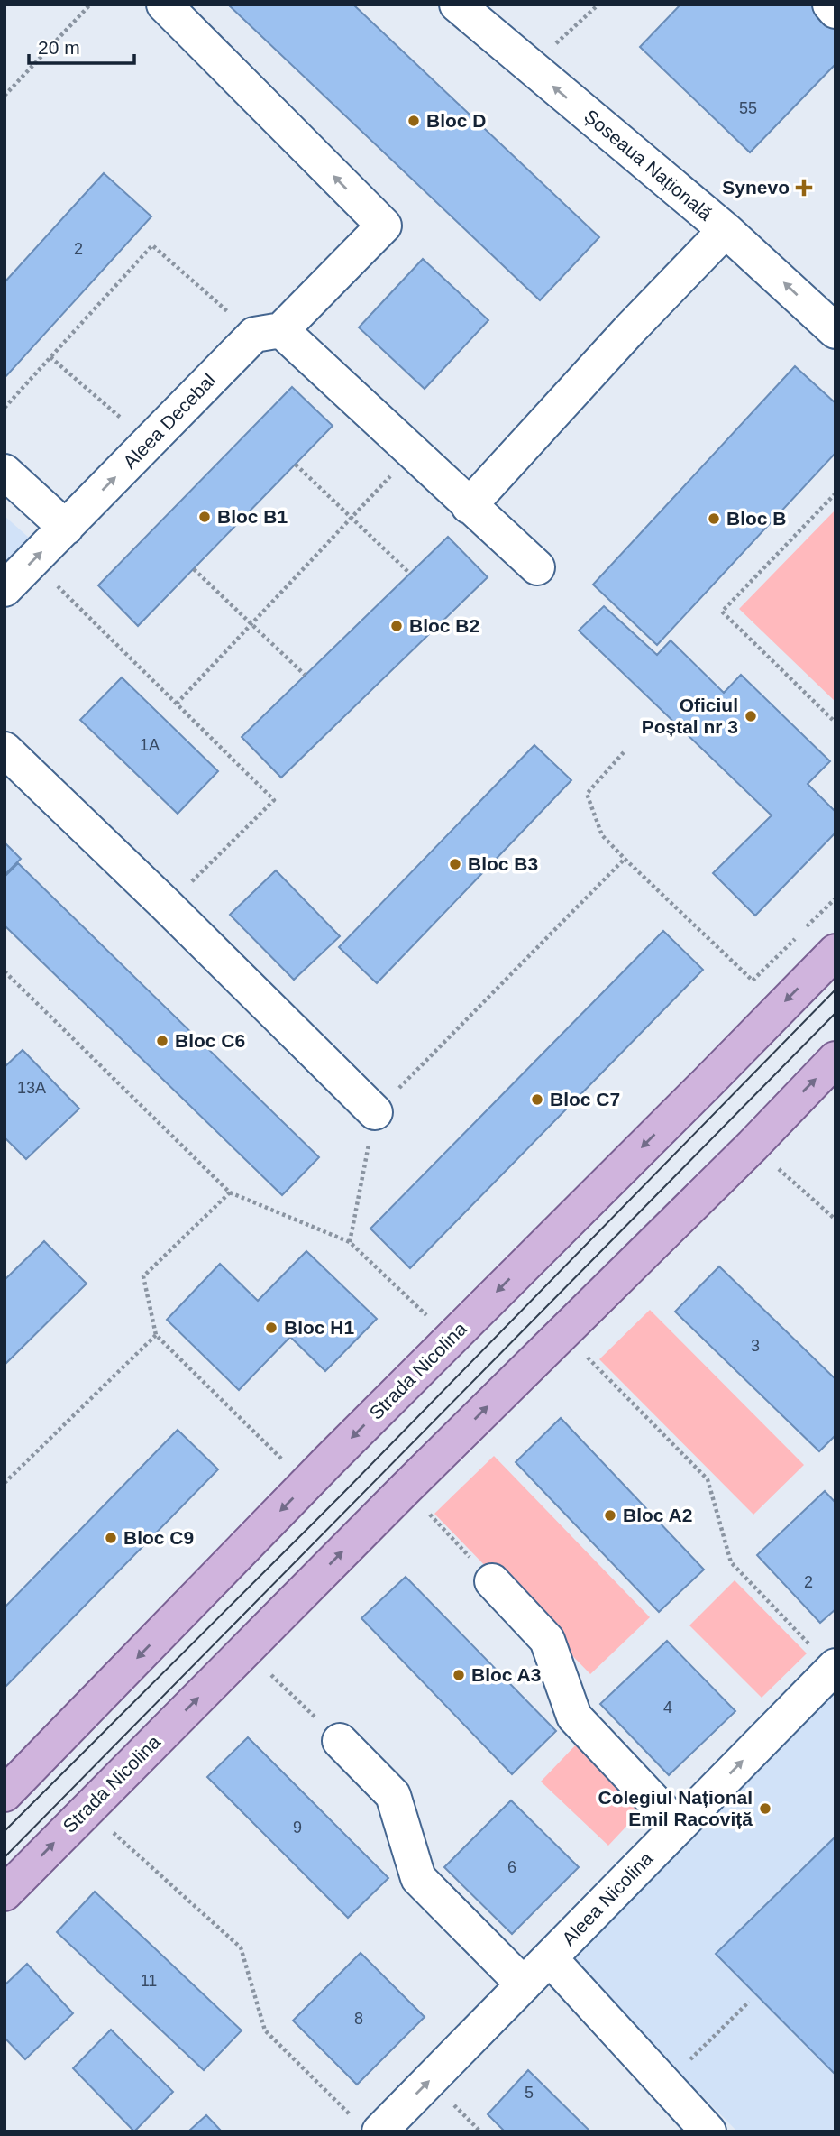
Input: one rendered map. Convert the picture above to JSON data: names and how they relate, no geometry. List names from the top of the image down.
{
  "streets": {
    "main road": ["Strada Nicolina"],
    "street": ["Șoseaua Națională", "Aleea Decebal", "Aleea Nicolina"]
  },
  "one_way": ["Șoseaua Națională", "Aleea Nicolina"],
  "places": {
    "other": [
      "Bloc D",
      "Bloc B1",
      "Bloc B",
      "Bloc B2",
      "Oficiul Poștal nr 3",
      "Bloc B3",
      "Bloc C6",
      "Bloc C7",
      "Bloc H1",
      "Bloc A2",
      "Bloc C9",
      "Bloc A3",
      "Colegiul Național Emil Racoviță"
    ],
    "health": ["Synevo"]
  },
  "house_numbers": [
    "55",
    "2",
    "1A",
    "13A",
    "3",
    "2",
    "4",
    "9",
    "6",
    "11",
    "8",
    "5"
  ],
  "scale_bar": "20 m"
}
